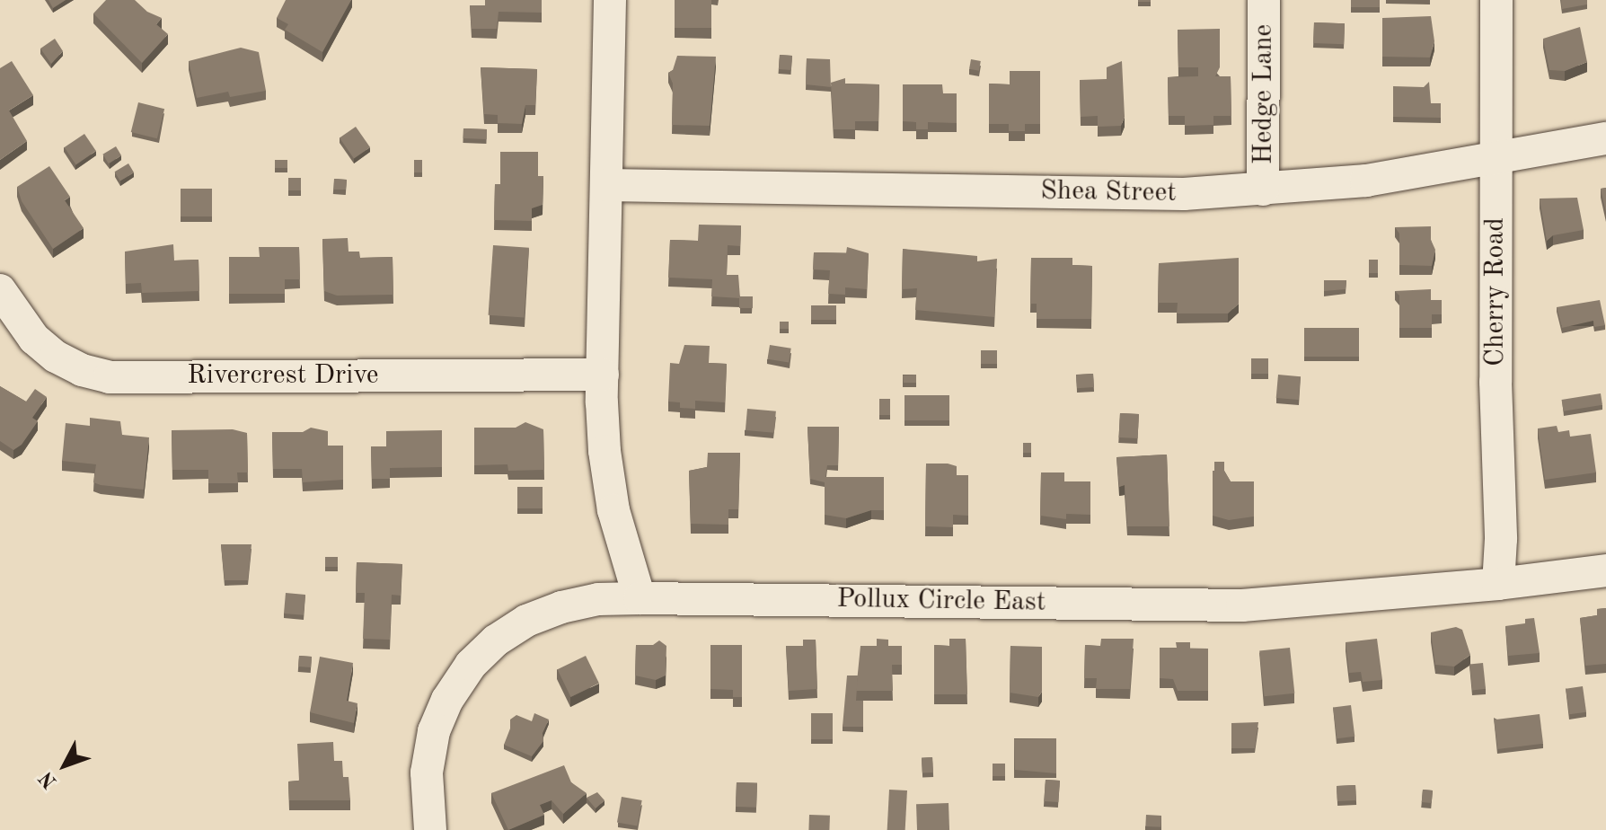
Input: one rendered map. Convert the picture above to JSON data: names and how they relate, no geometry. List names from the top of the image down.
{
  "streets": {
    "street": [
      "Hedge Lane",
      "Shea Street",
      "Cherry Road",
      "Rivercrest Drive",
      "Pollux Circle East"
    ]
  },
  "crossings": [
    ["Hedge Lane", "Shea Street"],
    ["Shea Street", "Cherry Road"],
    ["Cherry Road", "Pollux Circle East"]
  ],
  "north": "bottom left"
}
